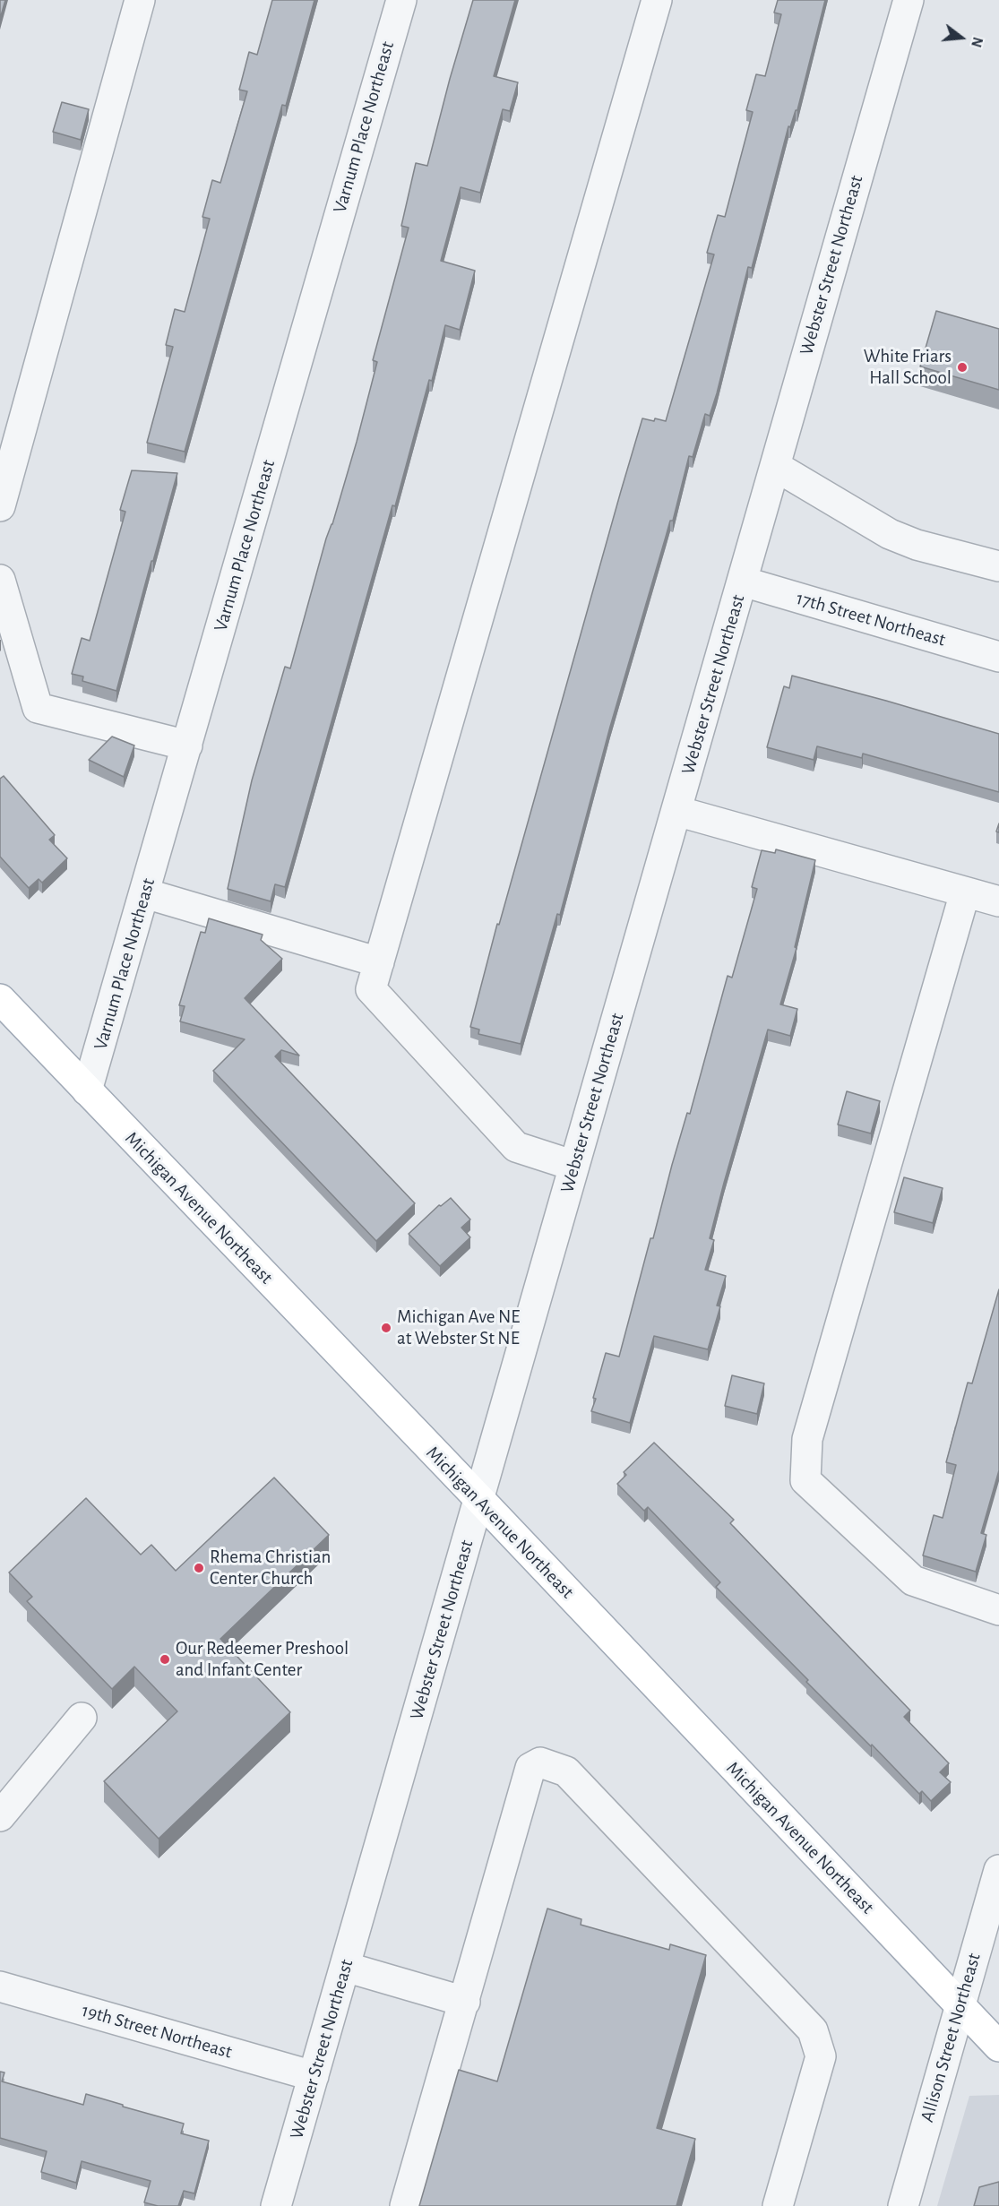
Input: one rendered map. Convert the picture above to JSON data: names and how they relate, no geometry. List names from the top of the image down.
{
  "streets": {
    "main road": ["Michigan Avenue Northeast"],
    "street": [
      "Varnum Place Northeast",
      "Webster Street Northeast",
      "17th Street Northeast",
      "19th Street Northeast",
      "Allison Street Northeast"
    ]
  },
  "crossings": [
    ["Varnum Place Northeast", "Michigan Avenue Northeast"],
    ["Webster Street Northeast", "17th Street Northeast"],
    ["Webster Street Northeast", "Michigan Avenue Northeast"],
    ["Webster Street Northeast", "19th Street Northeast"],
    ["Michigan Avenue Northeast", "Allison Street Northeast"]
  ],
  "places": [
    "White Friars Hall School",
    "Michigan Ave NE at Webster St NE",
    "Rhema Christian Center Church",
    "Our Redeemer Preshool and Infant Center"
  ],
  "north": "right"
}
